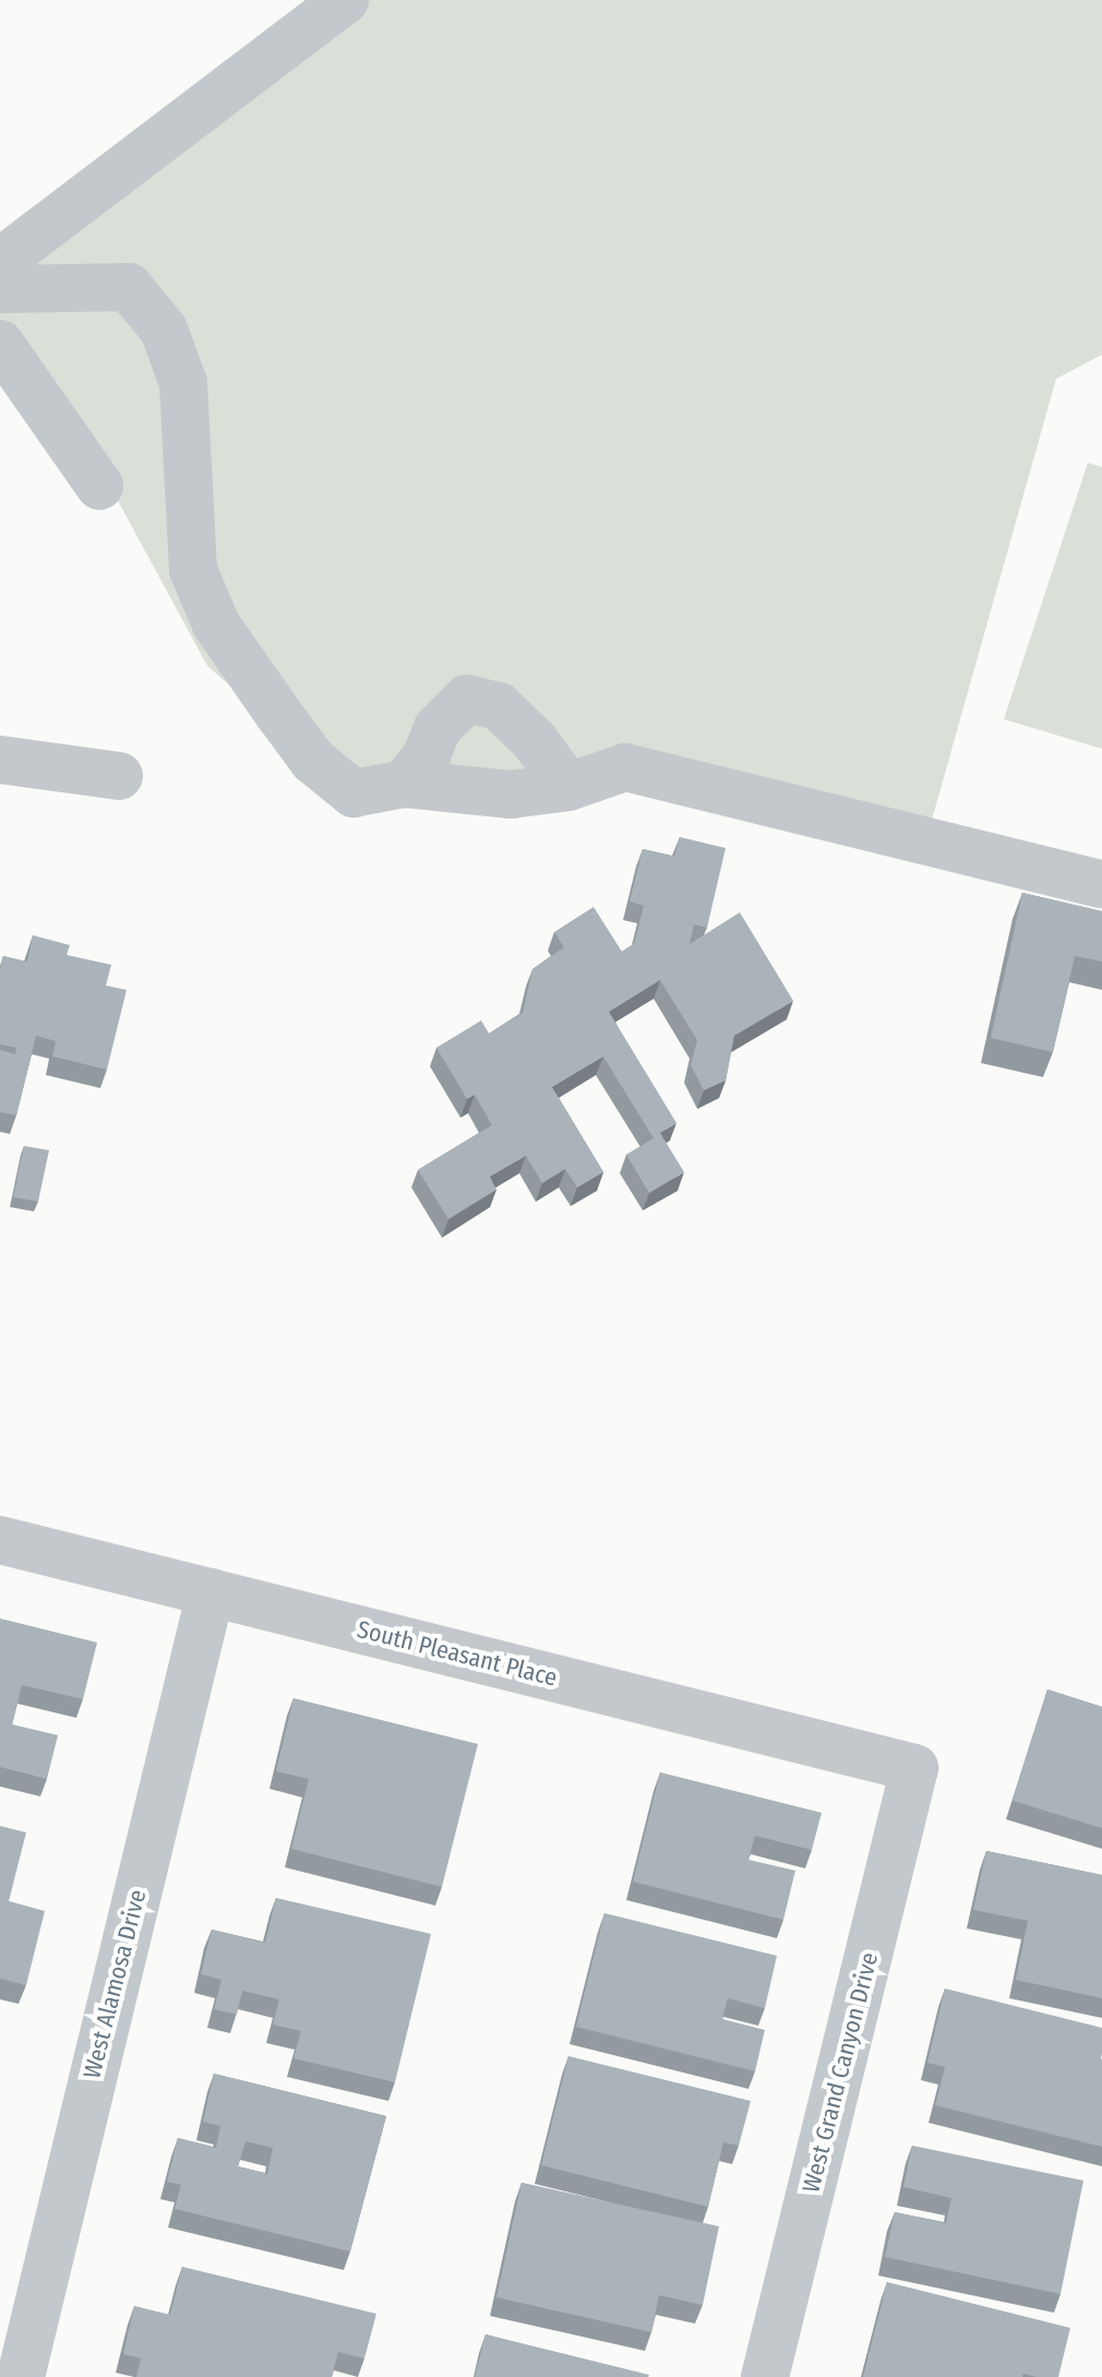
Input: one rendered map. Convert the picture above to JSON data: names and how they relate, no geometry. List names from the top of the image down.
{
  "streets": {
    "street": ["South Pleasant Place", "West Alamosa Drive", "West Grand Canyon Drive"]
  },
  "crossings": [
    ["South Pleasant Place", "West Alamosa Drive"],
    ["South Pleasant Place", "West Grand Canyon Drive"]
  ]
}
